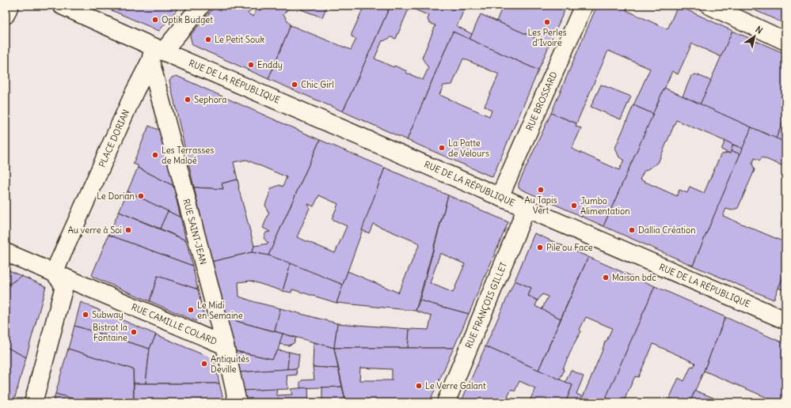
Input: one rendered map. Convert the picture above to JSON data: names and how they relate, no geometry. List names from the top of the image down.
{
  "streets": {
    "street": [
      "RUE DE LA RÉPUBLIQUE",
      "RUE BROSSARD",
      "PLACE DORIAN",
      "RUE SAINT-JEAN",
      "RUE FRANÇOIS GILLET",
      "RUE CAMILLE COLARD"
    ]
  },
  "crossings": [
    ["RUE DE LA RÉPUBLIQUE", "RUE BROSSARD"],
    ["RUE DE LA RÉPUBLIQUE", "PLACE DORIAN"],
    ["RUE DE LA RÉPUBLIQUE", "RUE SAINT-JEAN"],
    ["RUE DE LA RÉPUBLIQUE", "RUE FRANÇOIS GILLET"],
    ["PLACE DORIAN", "RUE SAINT-JEAN"],
    ["PLACE DORIAN", "RUE CAMILLE COLARD"],
    ["RUE SAINT-JEAN", "RUE CAMILLE COLARD"]
  ],
  "places": [
    "Optik Budget",
    "Les Perles d’Ivoire",
    "Le Petit Souk",
    "Enddy",
    "Chic Girl",
    "Sephora",
    "La Patte de Velours",
    "Les Terrasses de Maloé",
    "Au Tapis Vert",
    "Le Dorian",
    "Jumbo Alimentation",
    "Au verre à Soi",
    "Dallia Création",
    "Pile ou Face",
    "Maison bdc",
    "Le Midi en Semaine",
    "Subway",
    "Bistrot la Fontaine",
    "Antiquités Deville",
    "Le Verre Galant"
  ],
  "north": "top right"
}
